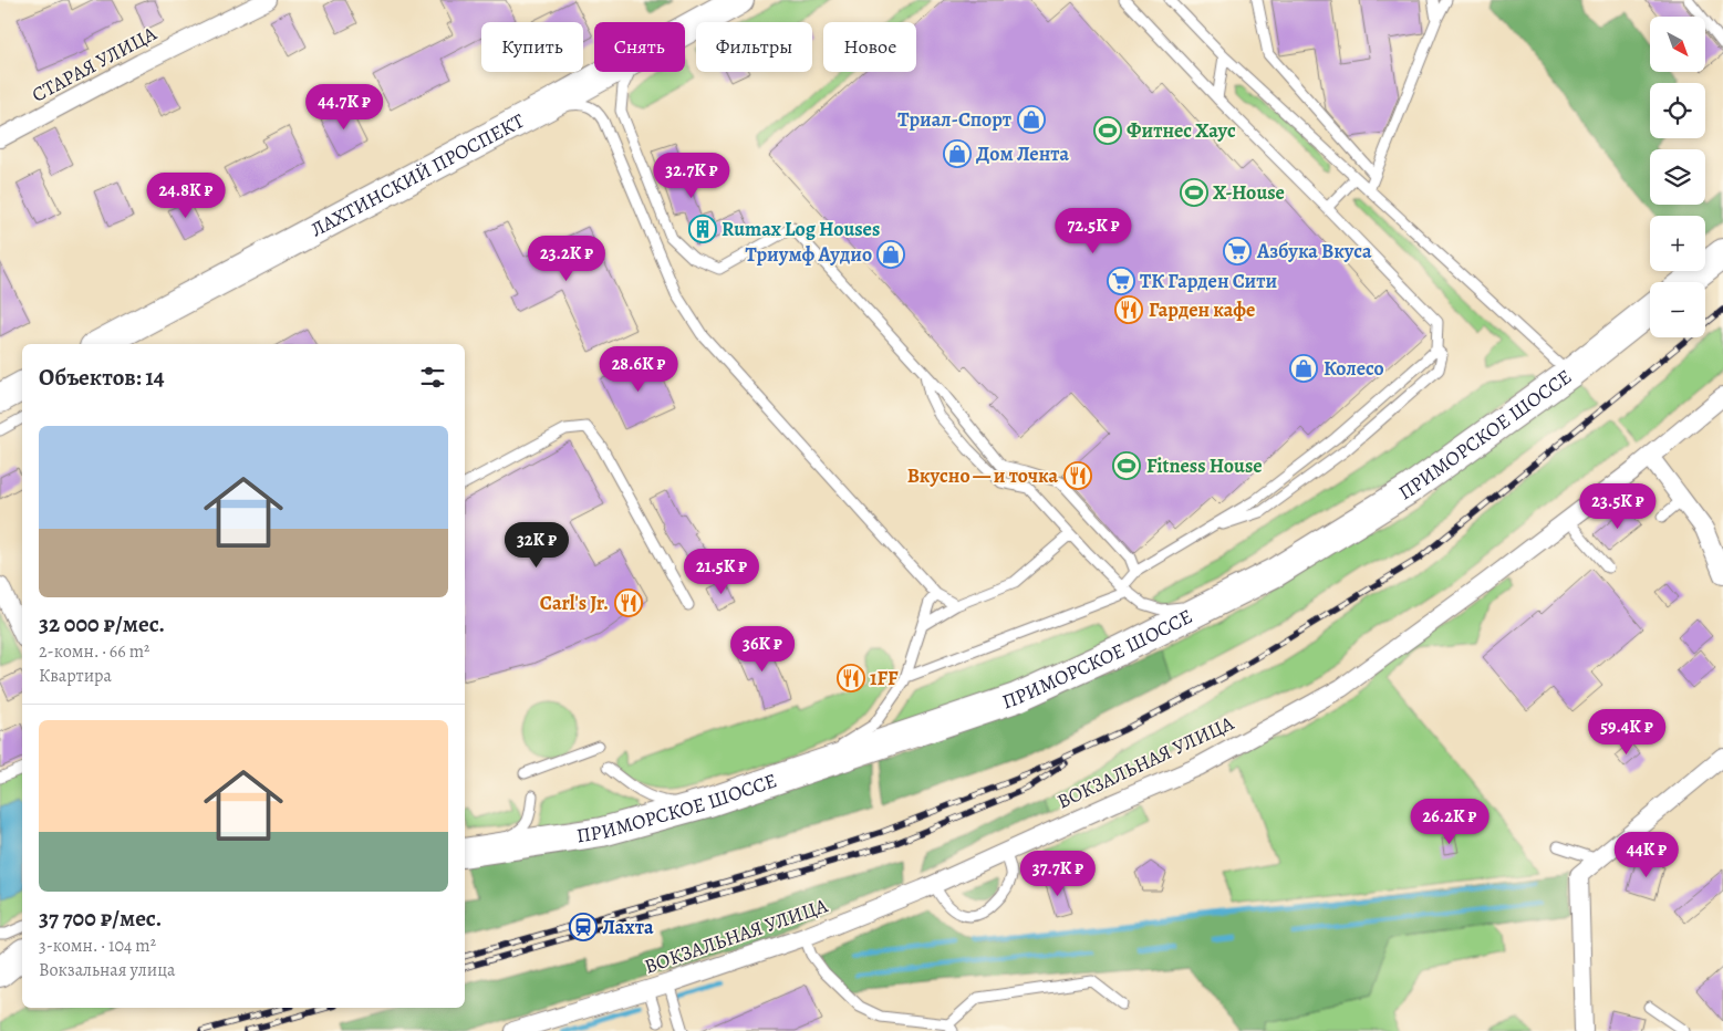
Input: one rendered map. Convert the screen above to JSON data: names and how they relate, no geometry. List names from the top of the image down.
{
  "streets": {
    "main road": ["ЛАХТИНСКИЙ ПРОСПЕКТ", "ПРИМОРСКОЕ ШОССЕ"],
    "street": ["СТАРАЯ УЛИЦА", "ВОКЗАЛЬНАЯ УЛИЦА"]
  },
  "places": {
    "shop": [
      "Триал-Спорт",
      "Дом Лента",
      "Триумф Аудио",
      "Колесо"
    ],
    "sports": ["Фитнес Хаус", "X-House", "Fitness House"],
    "building": ["Rumax Log Houses"],
    "supermarket": ["Азбука Вкуса", "ТК Гарден Сити"],
    "restaurant": [
      "Гарден кафе",
      "Вкусно — и точка",
      "Carl's Jr.",
      "1FF"
    ],
    "station": ["Лахта"]
  },
  "north": "bottom right",
  "page": {
    "map_buttons": ["+", "−"],
    "chip": [
      "Купить",
      "Снять",
      "Фильтры",
      "Новое"
    ],
    "price": [
      "44.7K ₽",
      "32.7K ₽",
      "24.8K ₽",
      "72.5K ₽",
      "23.2K ₽",
      "28.6K ₽",
      "23.5K ₽",
      "32K ₽",
      "21.5K ₽",
      "36K ₽",
      "59.4K ₽",
      "26.2K ₽",
      "44K ₽",
      "37.7K ₽"
    ],
    "heading": "Объектов: 14",
    "list": [
      {
        "name": "32 000 ₽/мес.",
        "note": "2-комн. · 66 m² · Квартира"
      },
      {
        "name": "37 700 ₽/мес.",
        "note": "3-комн. · 104 m² · Вокзальная улица"
      }
    ]
  }
}
